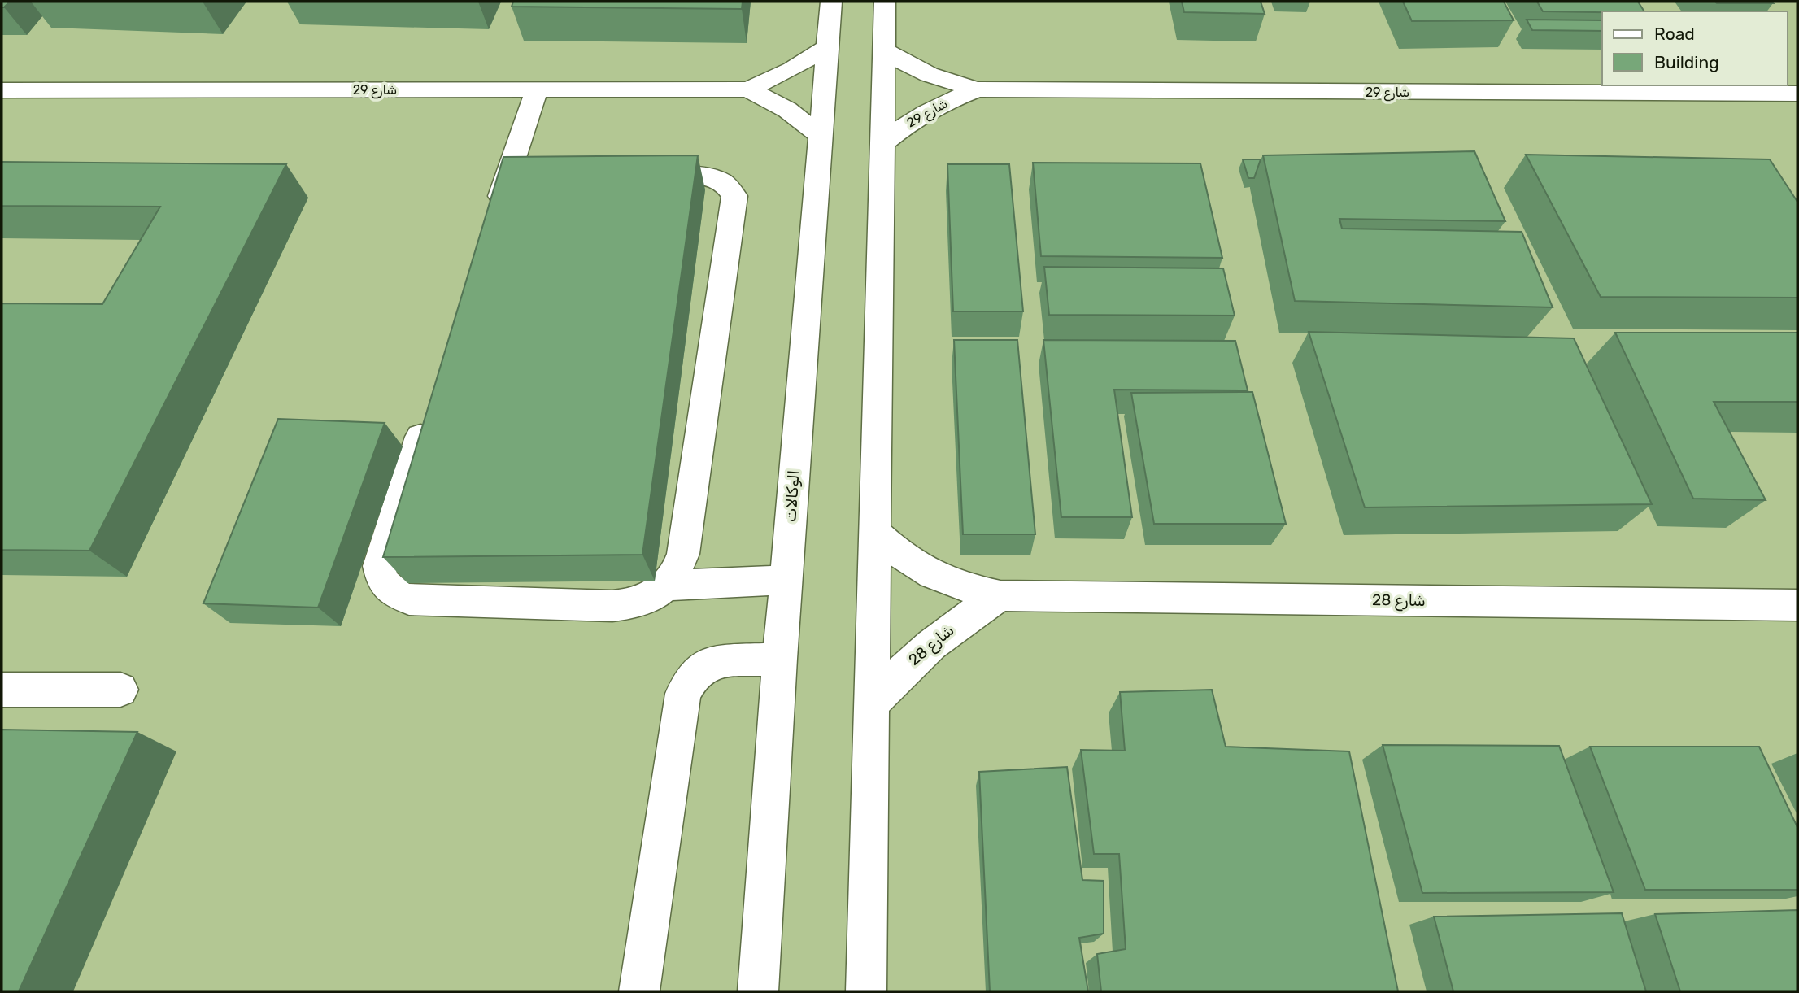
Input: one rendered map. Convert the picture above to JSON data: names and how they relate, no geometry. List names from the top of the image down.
{
  "streets": {
    "street": ["شارع 29", "الوكالات", "شارع 28"]
  },
  "crossings": [
    ["شارع 29", "الوكالات"]
  ],
  "legend": ["Road", "Building"]
}
